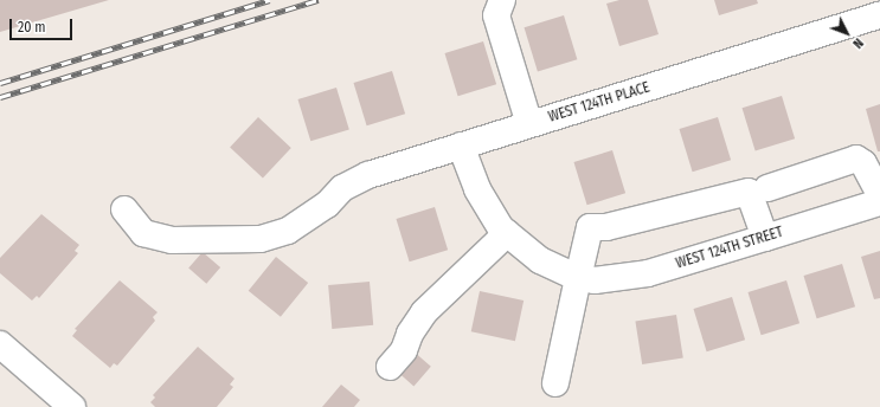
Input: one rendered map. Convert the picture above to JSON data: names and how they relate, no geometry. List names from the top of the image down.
{
  "streets": {
    "street": ["WEST 124TH PLACE", "WEST 124TH STREET"]
  },
  "scale_bar": "20 m",
  "north": "bottom right"
}
